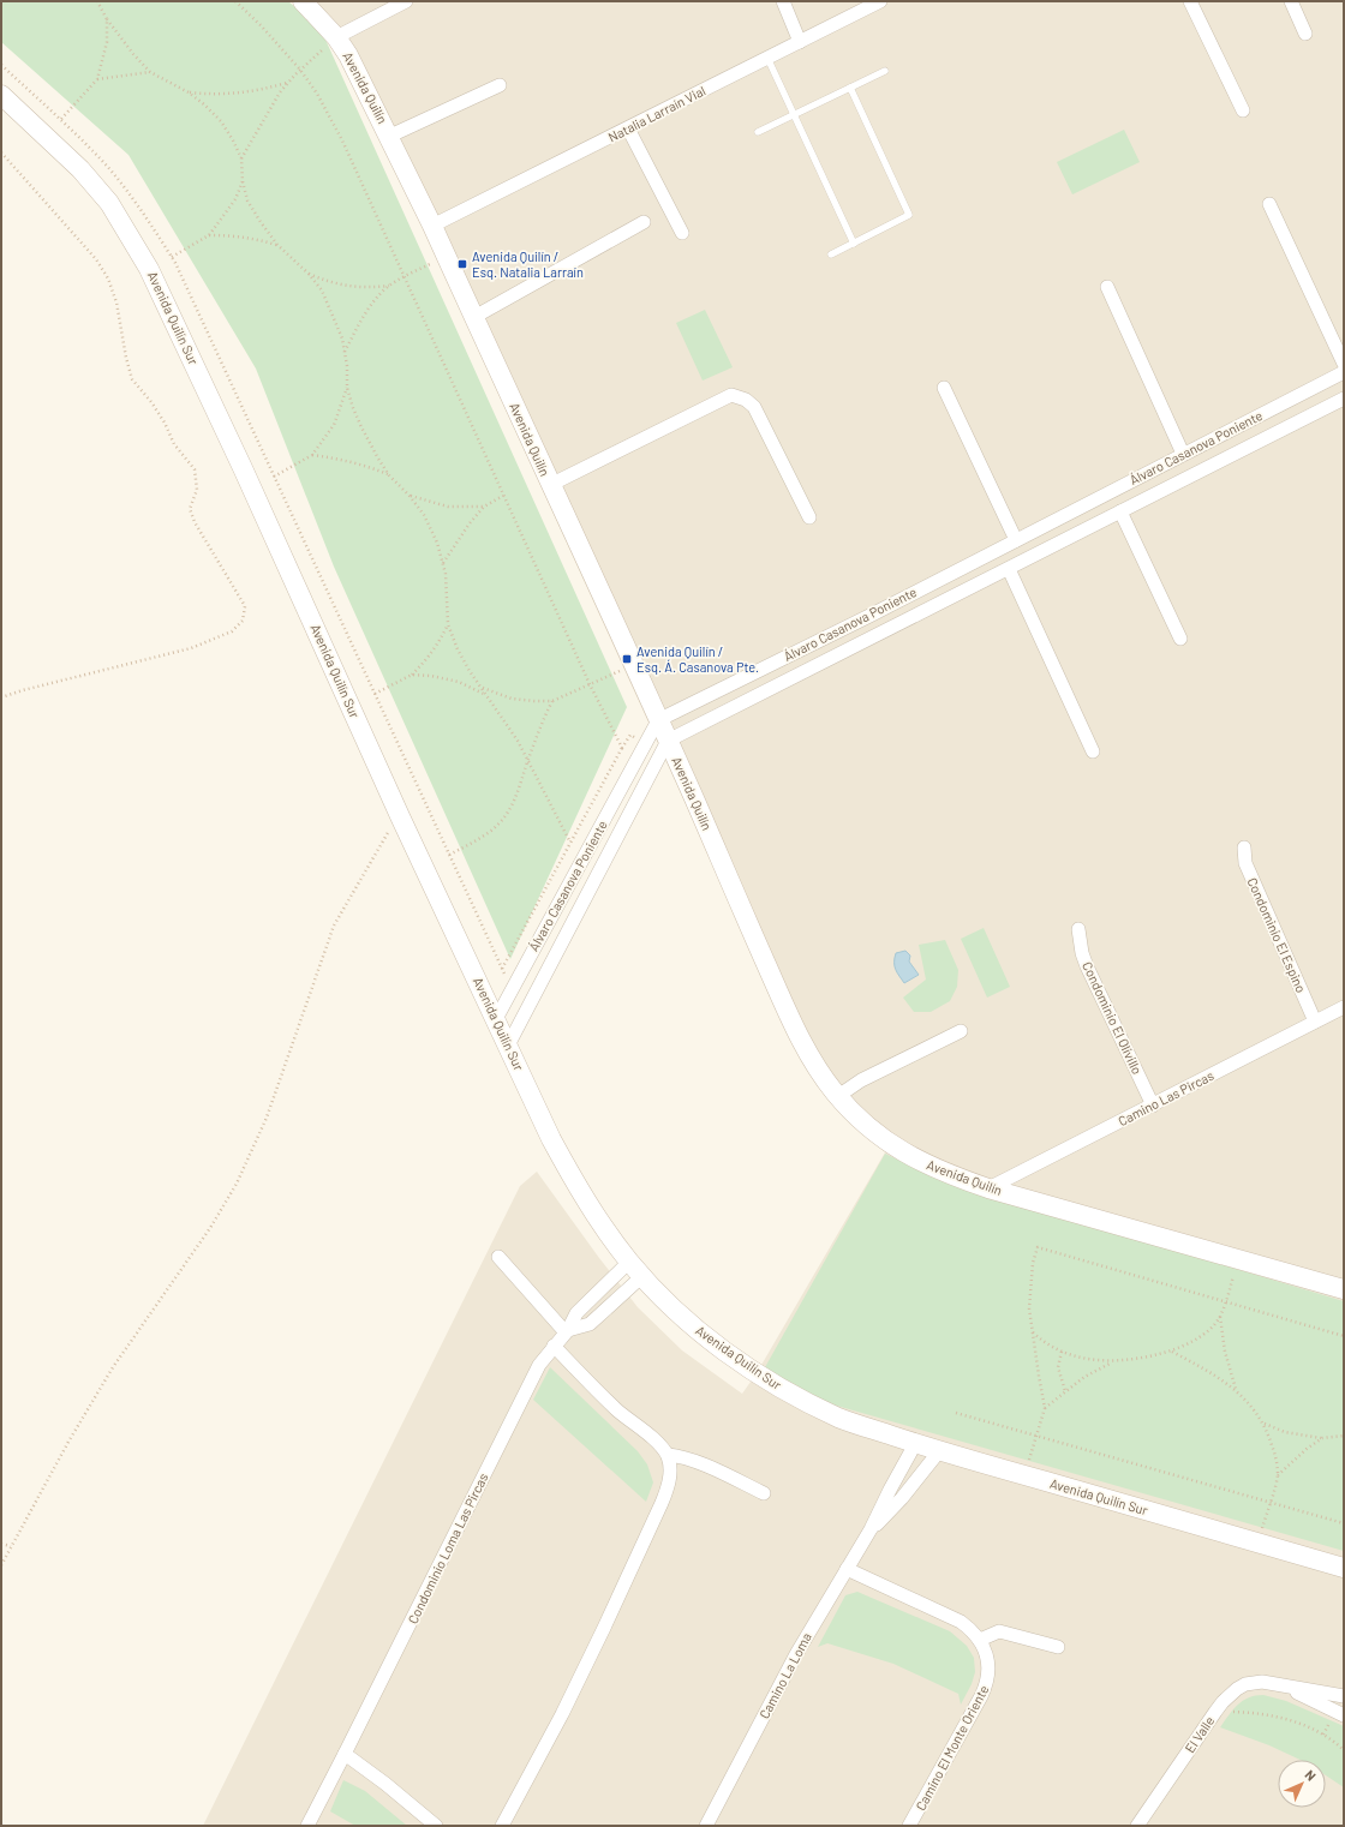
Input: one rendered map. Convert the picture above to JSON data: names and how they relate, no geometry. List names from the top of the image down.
{
  "streets": {
    "street": [
      "Avenida Quilín",
      "Natalia Larraín Vial",
      "Avenida Quilín Sur",
      "Álvaro Casanova Poniente",
      "Condominio El Espino",
      "Condominio El Olivillo",
      "Camino Las Pircas",
      "Condominio Loma Las Pircas",
      "Camino La Loma",
      "El Valle",
      "Camino El Monte Oriente"
    ]
  },
  "crossings": [
    ["Avenida Quilín", "Natalia Larraín Vial"],
    ["Avenida Quilín", "Álvaro Casanova Poniente"],
    ["Avenida Quilín", "Camino Las Pircas"],
    ["Avenida Quilín Sur", "Álvaro Casanova Poniente"],
    ["Avenida Quilín Sur", "Condominio Loma Las Pircas"],
    ["Avenida Quilín Sur", "Camino La Loma"],
    ["Condominio El Espino", "Camino Las Pircas"],
    ["Condominio El Olivillo", "Camino Las Pircas"]
  ],
  "places": {
    "transit": ["Avenida Quilín / Esq. Natalia Larraín", "Avenida Quilín / Esq. Á. Casanova Pte."]
  },
  "north": "top right"
}
